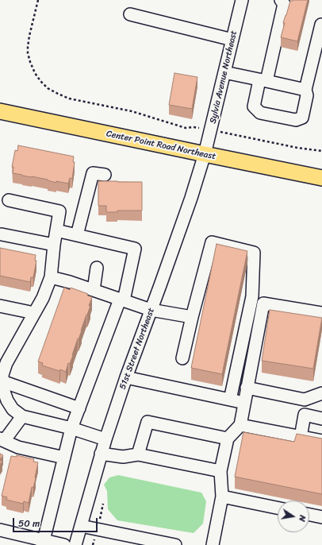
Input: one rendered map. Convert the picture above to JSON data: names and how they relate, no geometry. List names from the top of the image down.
{
  "streets": {
    "main road": ["Center Point Road Northeast"],
    "street": ["Sylvia Avenue Northeast", "51st Street Northeast"]
  },
  "crossings": [
    ["Sylvia Avenue Northeast", "Center Point Road Northeast"],
    ["Sylvia Avenue Northeast", "51st Street Northeast"],
    ["Center Point Road Northeast", "51st Street Northeast"]
  ],
  "scale_bar": "50 m",
  "north": "right"
}
